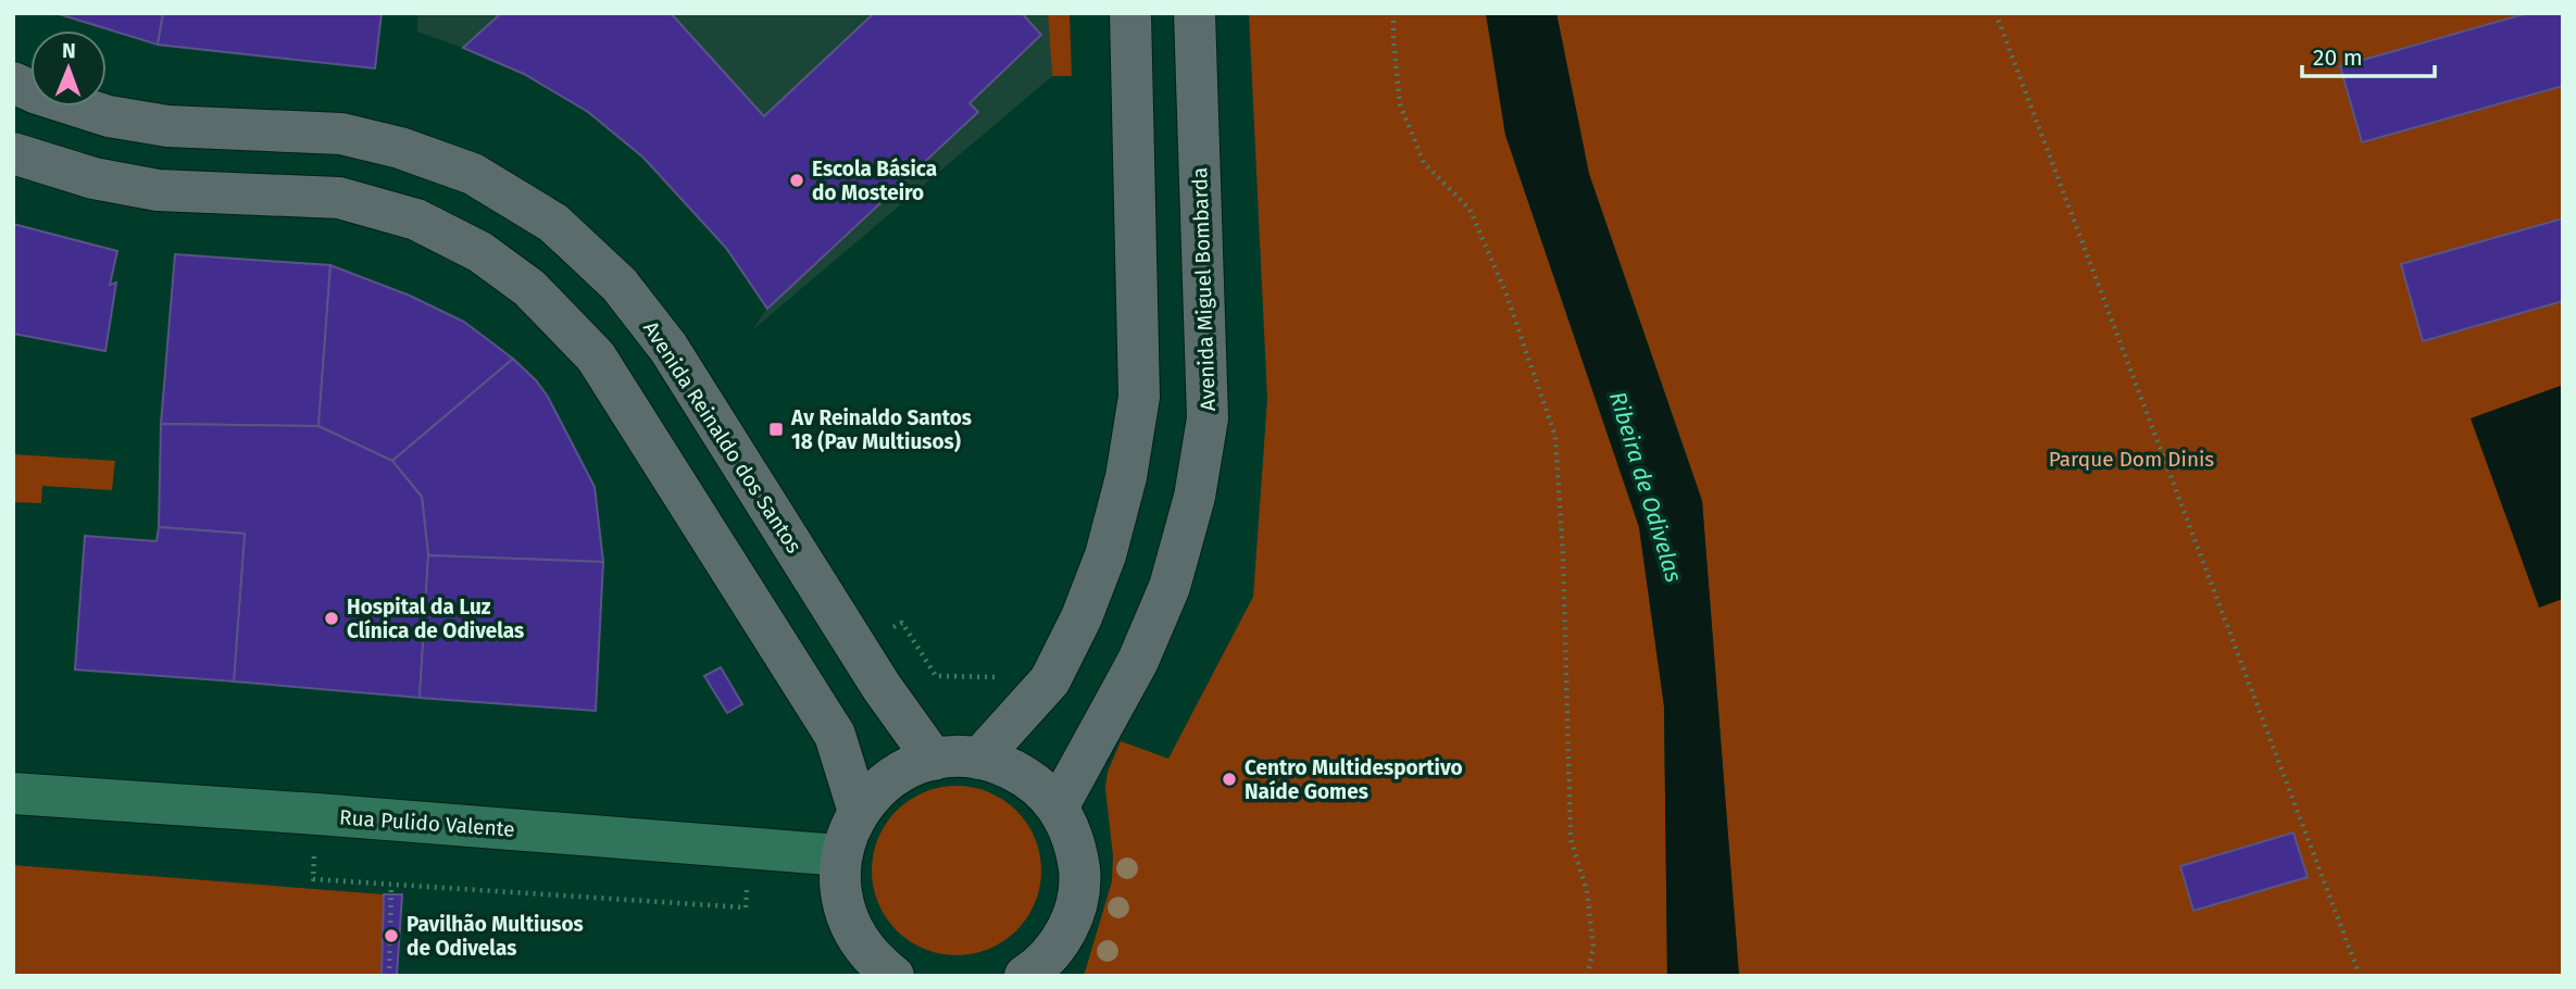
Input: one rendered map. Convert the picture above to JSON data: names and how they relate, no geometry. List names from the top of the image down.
{
  "streets": {
    "main road": ["Avenida Miguel Bombarda", "Avenida Reinaldo dos Santos"],
    "street": ["Rua Pulido Valente"]
  },
  "water": ["Ribeira de Odivelas"],
  "parks": ["Parque Dom Dinis"],
  "places": {
    "other": [
      "Escola Básica do Mosteiro",
      "Hospital da Luz Clínica de Odivelas",
      "Centro Multidesportivo Naíde Gomes",
      "Pavilhão Multiusos de Odivelas"
    ],
    "transit": ["Av Reinaldo Santos 18 (Pav Multiusos)"]
  },
  "scale_bar": "20 m",
  "north": "top"
}
